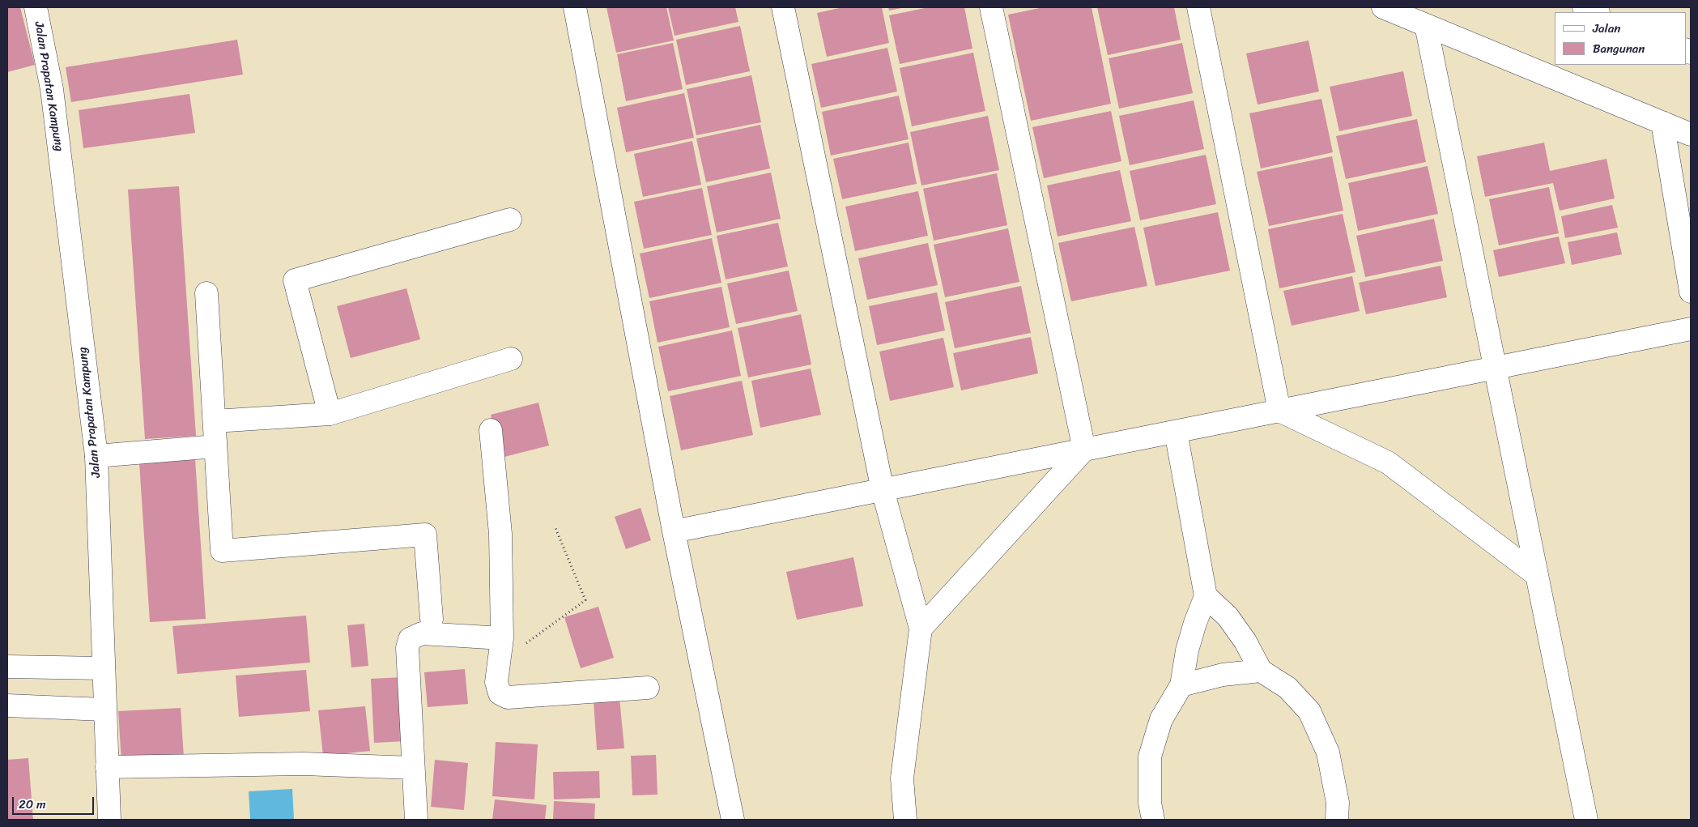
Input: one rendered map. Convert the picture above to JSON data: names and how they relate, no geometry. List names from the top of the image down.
{
  "streets": {
    "street": ["Jalan Prapatan Kampung"]
  },
  "legend": ["Jalan", "Bangunan"],
  "scale_bar": "20 m"
}
